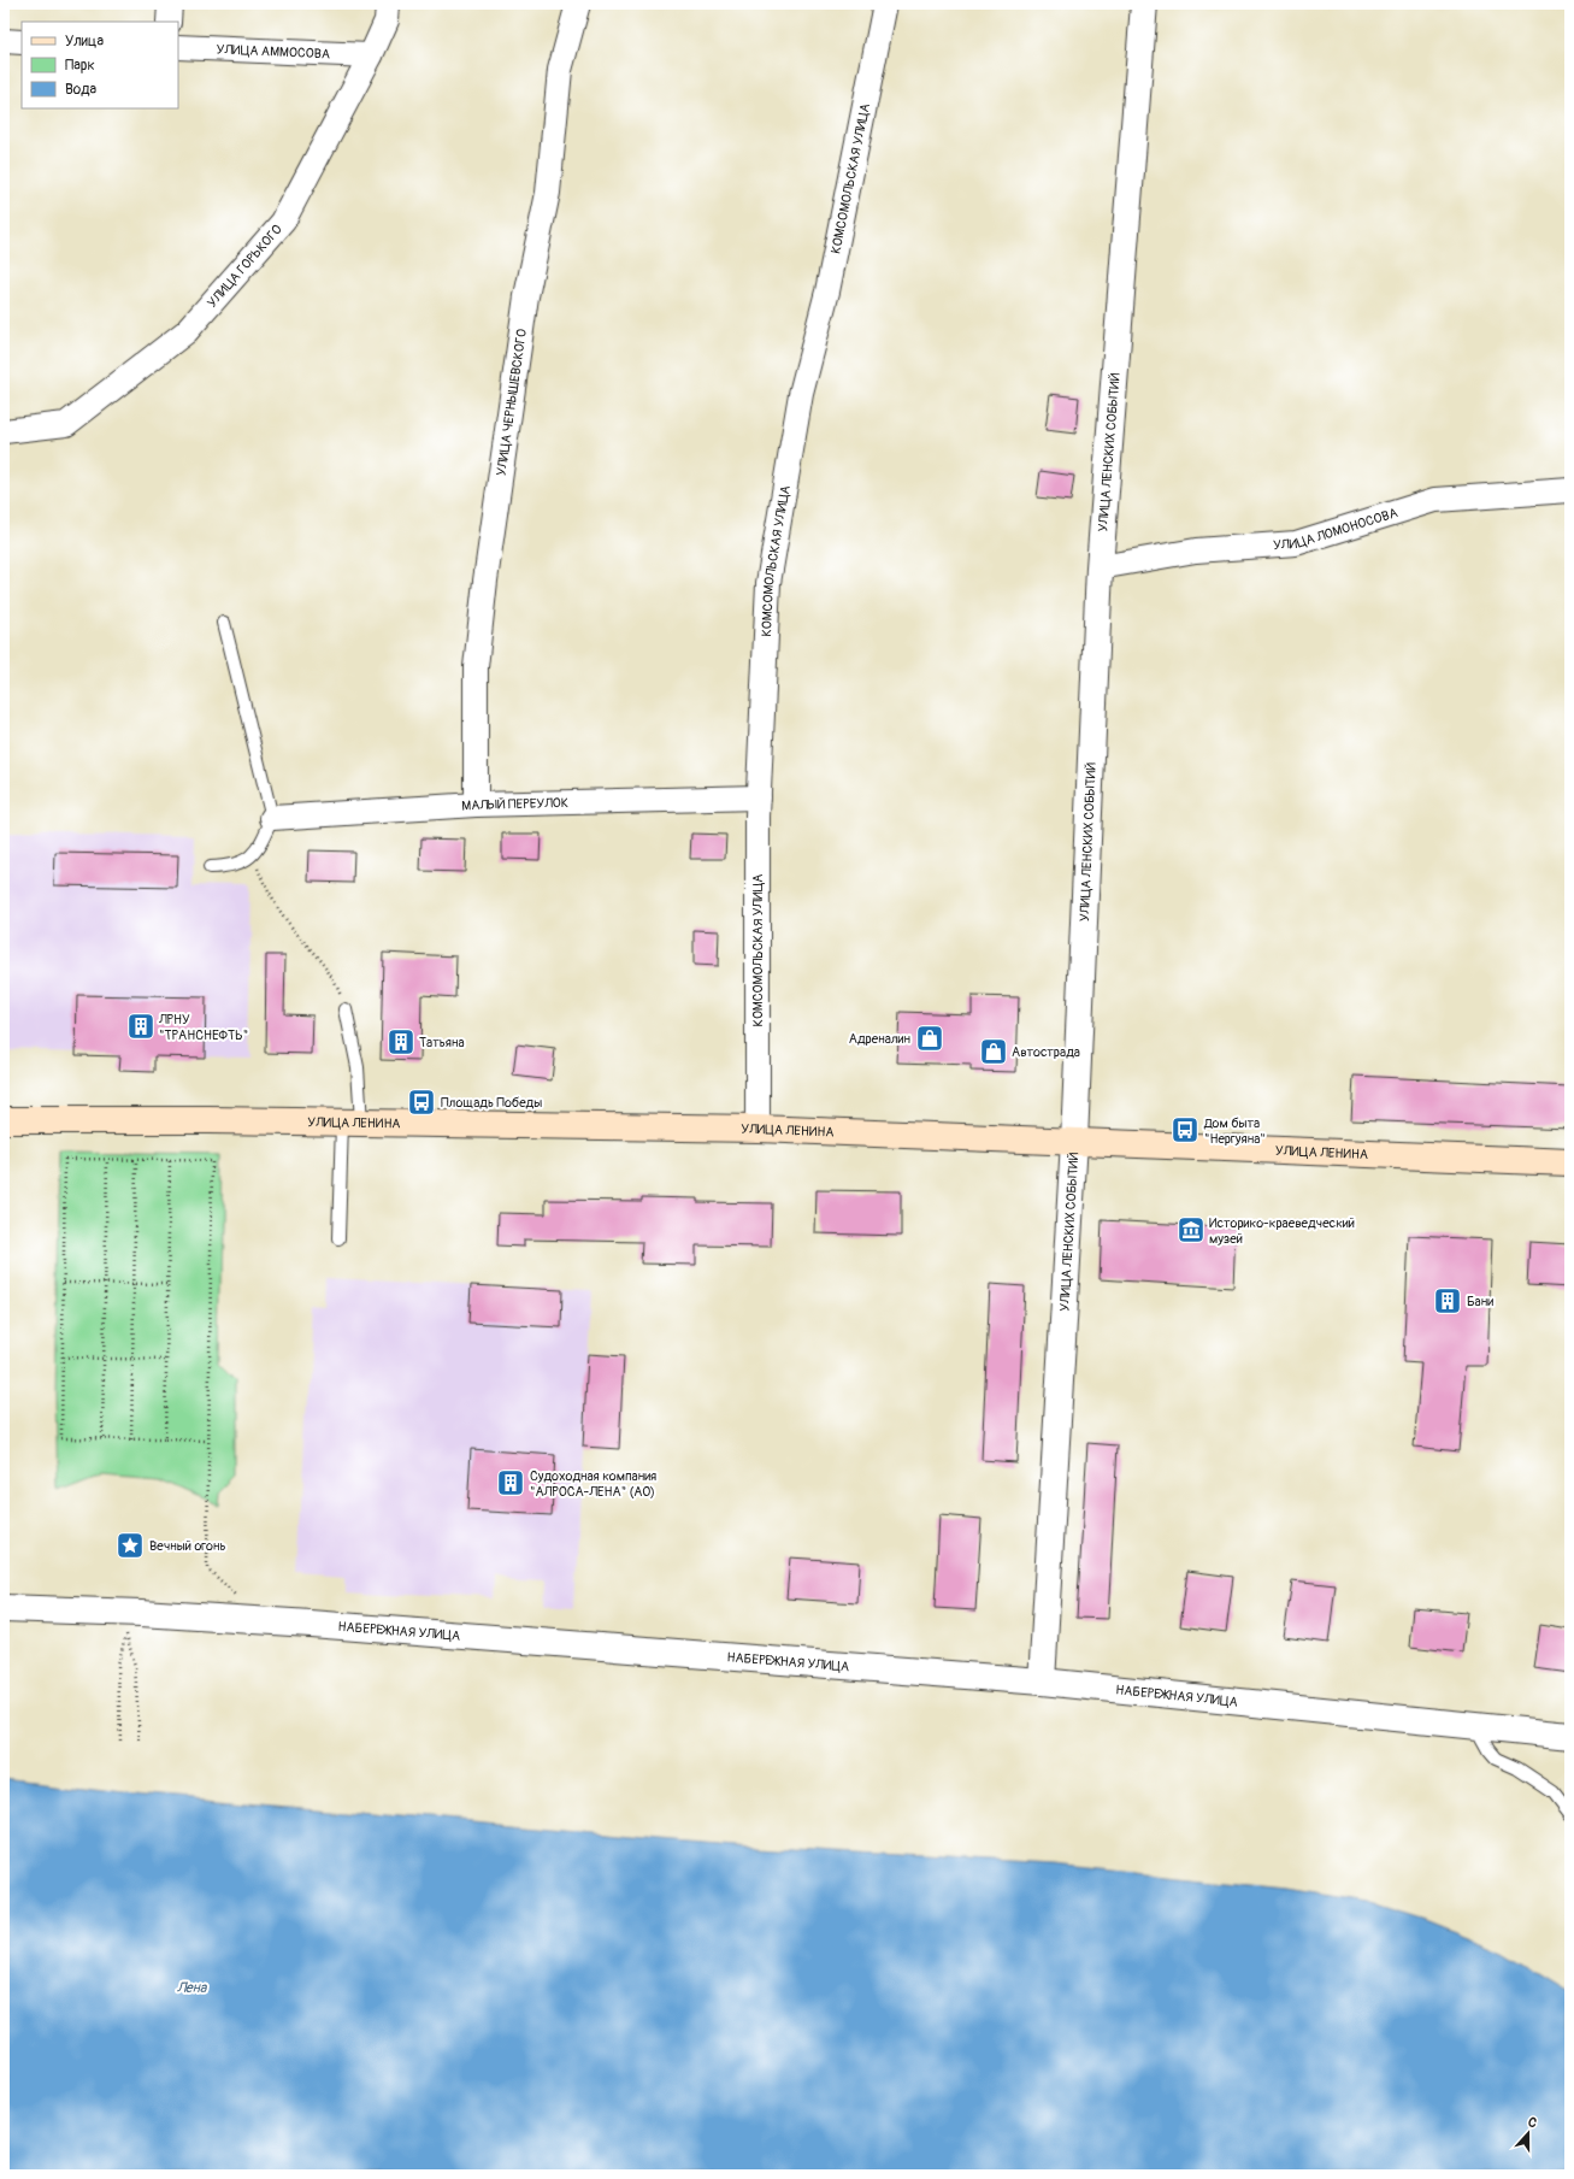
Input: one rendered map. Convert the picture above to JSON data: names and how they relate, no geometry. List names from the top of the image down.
{
  "streets": {
    "main road": ["УЛИЦА ЛЕНИНА"],
    "street": [
      "УЛИЦА АММОСОВА",
      "КОМСОМОЛЬСКАЯ УЛИЦА",
      "УЛИЦА ГОРЬКОГО",
      "УЛИЦА ЧЕРНЫШЕВСКОГО",
      "УЛИЦА ЛЕНСКИХ СОБЫТИЙ",
      "УЛИЦА ЛОМОНОСОВА",
      "МАЛЫЙ ПЕРЕУЛОК",
      "НАБЕРЕЖНАЯ УЛИЦА"
    ]
  },
  "crossings": [
    ["УЛИЦА АММОСОВА", "УЛИЦА ГОРЬКОГО"],
    ["КОМСОМОЛЬСКАЯ УЛИЦА", "МАЛЫЙ ПЕРЕУЛОК"],
    ["КОМСОМОЛЬСКАЯ УЛИЦА", "УЛИЦА ЛЕНИНА"],
    ["УЛИЦА ЧЕРНЫШЕВСКОГО", "МАЛЫЙ ПЕРЕУЛОК"],
    ["УЛИЦА ЛЕНСКИХ СОБЫТИЙ", "УЛИЦА ЛОМОНОСОВА"],
    ["УЛИЦА ЛЕНСКИХ СОБЫТИЙ", "УЛИЦА ЛЕНИНА"],
    ["УЛИЦА ЛЕНСКИХ СОБЫТИЙ", "НАБЕРЕЖНАЯ УЛИЦА"]
  ],
  "water": ["Лена"],
  "places": {
    "building": [
      "ЛРНУ \"ТРАНСНЕФТЬ\"",
      "Татьяна",
      "Бани",
      "Судоходная компания \"АЛРОСА-ЛЕНА\" (АО)"
    ],
    "shop": ["Адреналин", "Автострада"],
    "bus stop": ["Площадь Победы", "Дом быта \"Нергуяна\""],
    "museum": ["Историко-краеведческий музей"],
    "place": ["Вечный огонь"]
  },
  "legend": ["Улица", "Парк", "Вода"],
  "north": "top"
}
